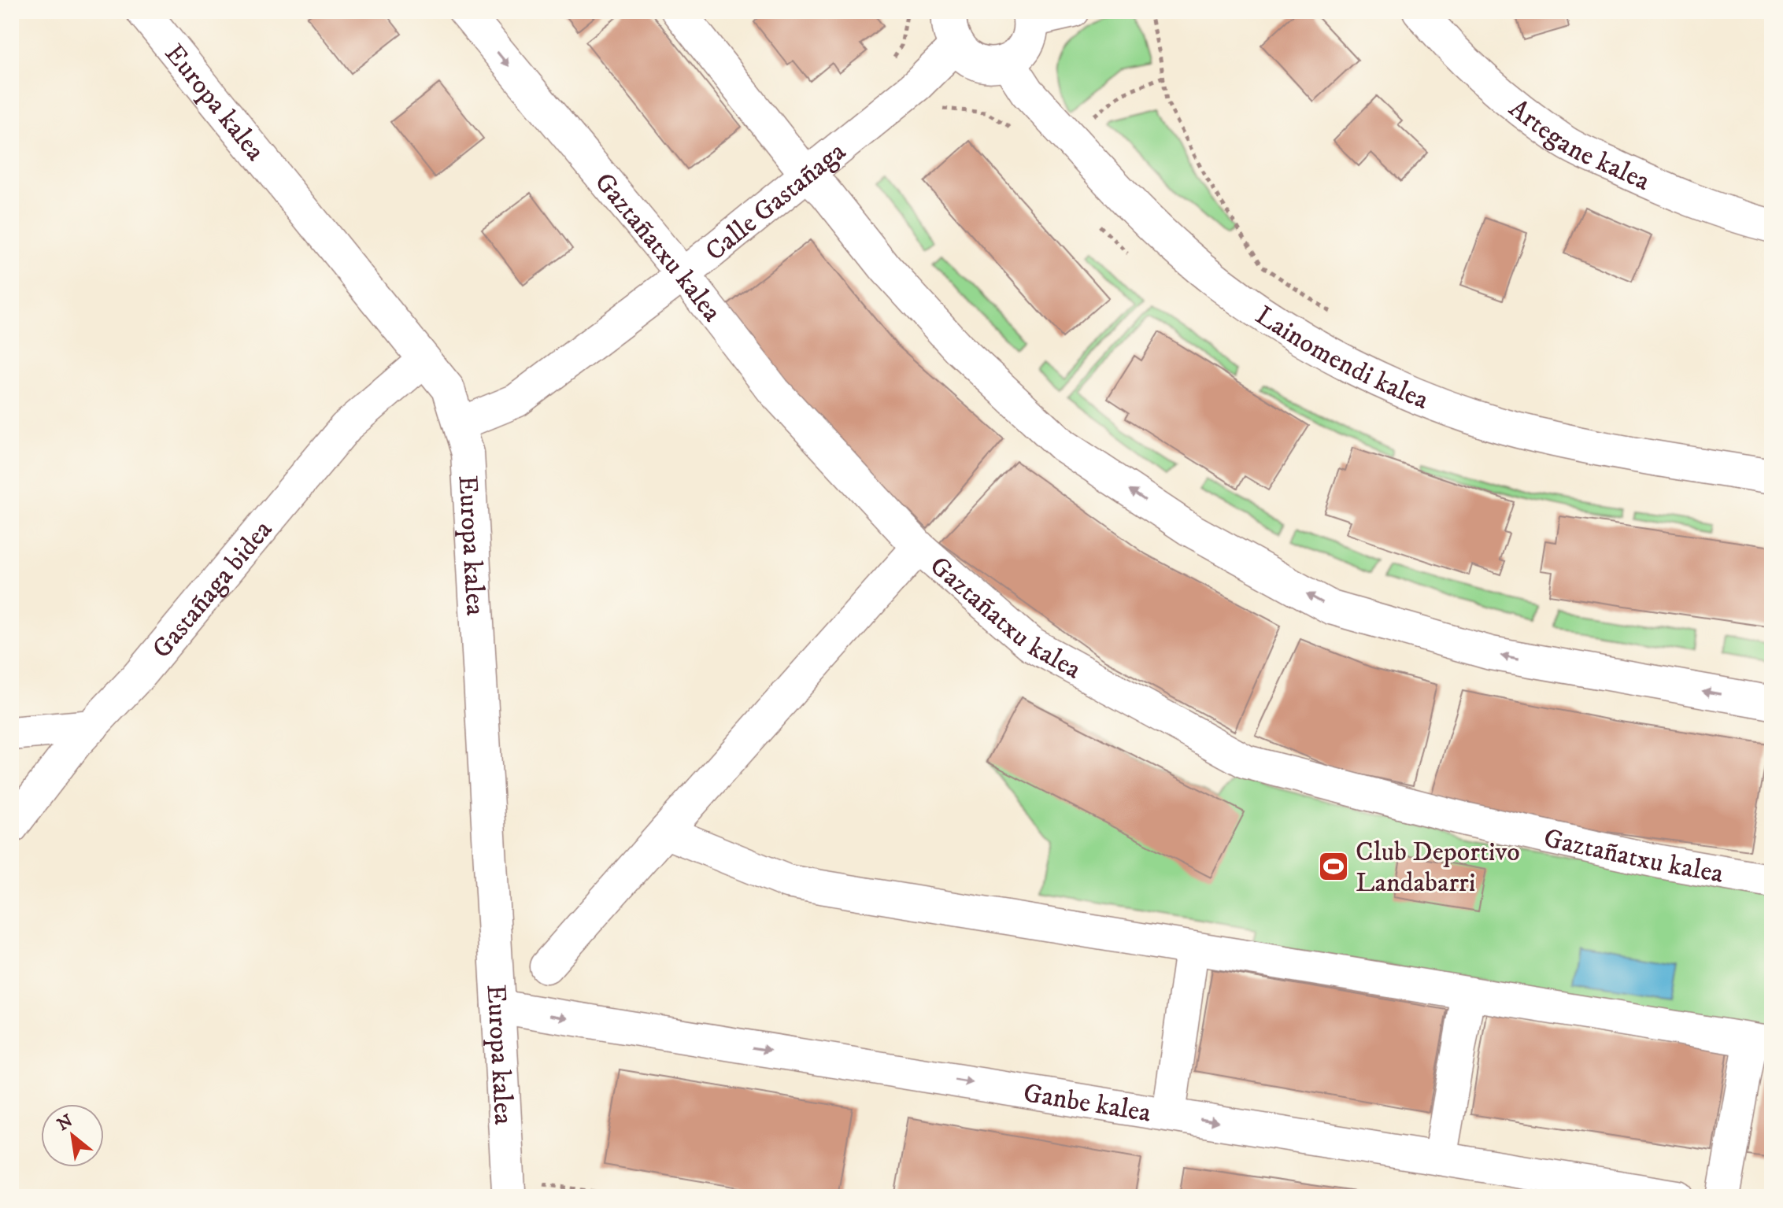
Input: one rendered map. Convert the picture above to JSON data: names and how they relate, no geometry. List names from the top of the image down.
{
  "streets": {
    "main road": ["Lainomendi kalea"],
    "street": [
      "Europa kalea",
      "Artegane kalea",
      "Calle Gastañaga",
      "Gaztañatxu kalea",
      "Gastañaga bidea",
      "Ganbe kalea"
    ]
  },
  "crossings": [
    ["Europa kalea", "Calle Gastañaga"],
    ["Europa kalea", "Gastañaga bidea"],
    ["Europa kalea", "Ganbe kalea"],
    ["Calle Gastañaga", "Gaztañatxu kalea"]
  ],
  "places": {
    "sports": ["Club Deportivo Landabarri"]
  },
  "north": "top left"
}
